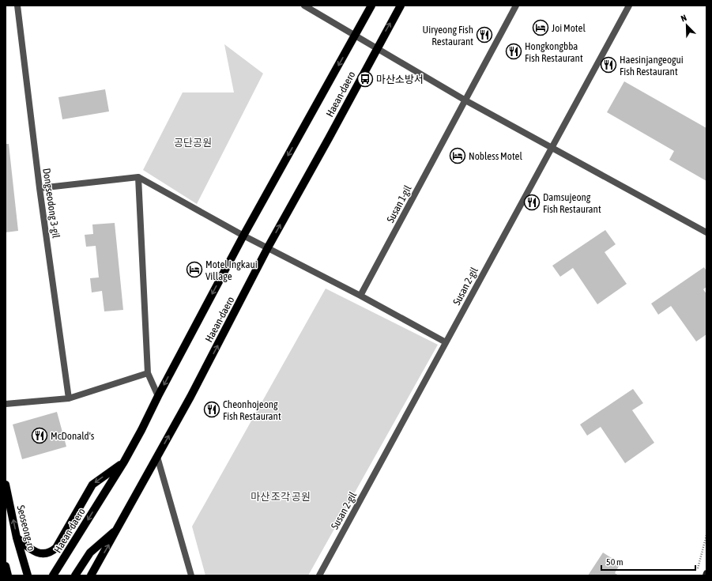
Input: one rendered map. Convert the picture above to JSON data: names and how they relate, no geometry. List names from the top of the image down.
{
  "streets": {
    "main road": ["Haean-daero", "Seoseong-ro"],
    "street": ["Dongseodong 3-gil", "Susan 1-gil", "Susan 2-gil"]
  },
  "one_way": ["Seoseong-ro"],
  "parks": ["공단공원", "마산 조각 공원"],
  "places": {
    "hotel": ["Joi Motel", "Nobless Motel", "Motel Ingkaui Village"],
    "restaurant": [
      "Uiryeong Fish Restaurant",
      "Hongkongbba Fish Restaurant",
      "Haesinjangeogui Fish Restaurant",
      "Damsujeong Fish Restaurant",
      "Cheonhojeong Fish Restaurant",
      "McDonald's"
    ],
    "bus stop": ["마산소방서"]
  },
  "scale_bar": "50 m",
  "north": "top left"
}
